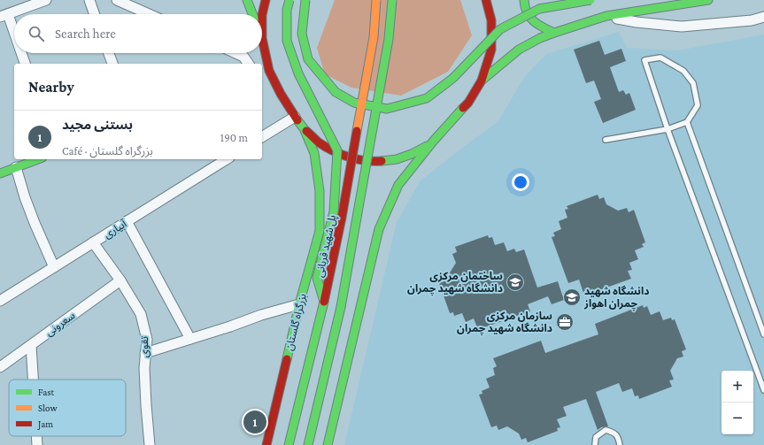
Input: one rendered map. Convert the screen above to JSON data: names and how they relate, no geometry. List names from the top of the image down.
{
  "streets": {
    "main road": ["پل شهید قربانی", "بزرگراه گلستان"],
    "street": ["آبیاری", "سعرونی", "تقوی"]
  },
  "crossings": [
    ["آبیاری", "تقوی"],
    ["سعرونی", "تقوی"]
  ],
  "places": {
    "school or university": ["ساختمان مرکزی دانشگاه شهید چمران", "دانشگاه شهید چمران اهواز"],
    "office": ["سازمان مرکزی دانشگاه شهید چمران"]
  },
  "legend": ["Fast", "Slow", "Jam"],
  "page": {
    "search": "Search here",
    "heading": "Nearby",
    "list": [
      {
        "mark": "1",
        "name": "بستنی مجید",
        "note": "Café · بزرگراه گلستان",
        "value": "190 m"
      }
    ],
    "map_buttons": ["+", "−"],
    "pins": "1"
  }
}
